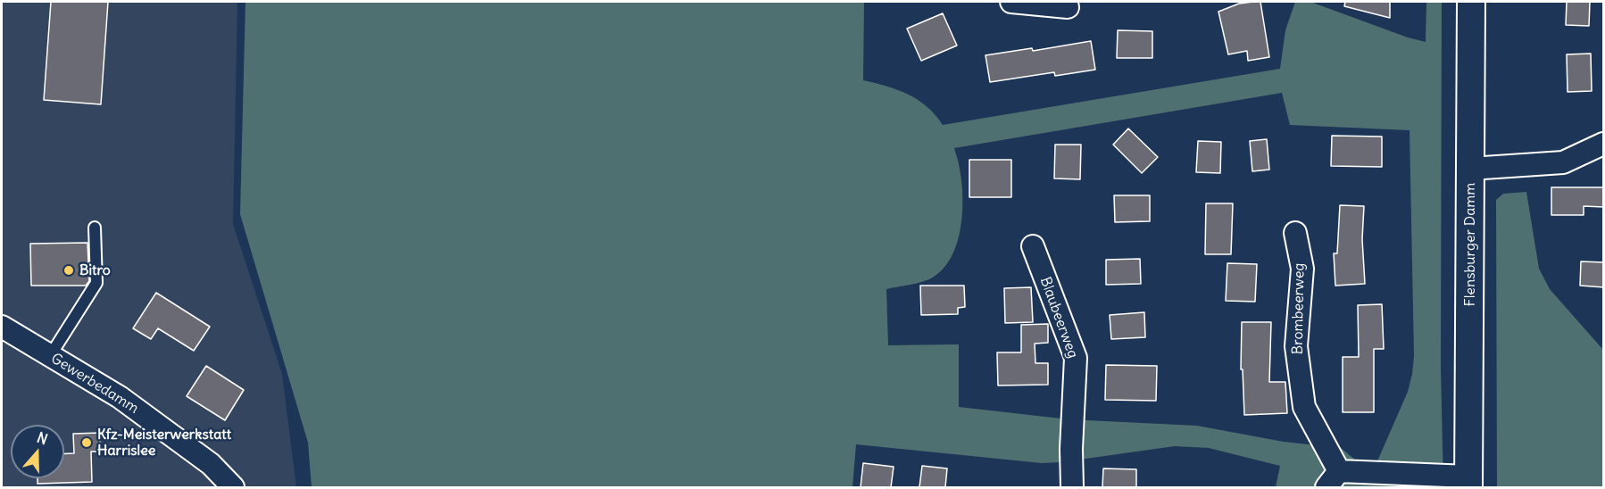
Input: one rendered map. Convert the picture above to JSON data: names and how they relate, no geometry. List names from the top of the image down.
{
  "streets": {
    "street": [
      "Flensburger Damm",
      "Brombeerweg",
      "Blaubeerweg",
      "Gewerbedamm"
    ]
  },
  "places": ["Bitro", "Kfz-Meisterwerkstatt Harrislee"],
  "north": "top"
}
